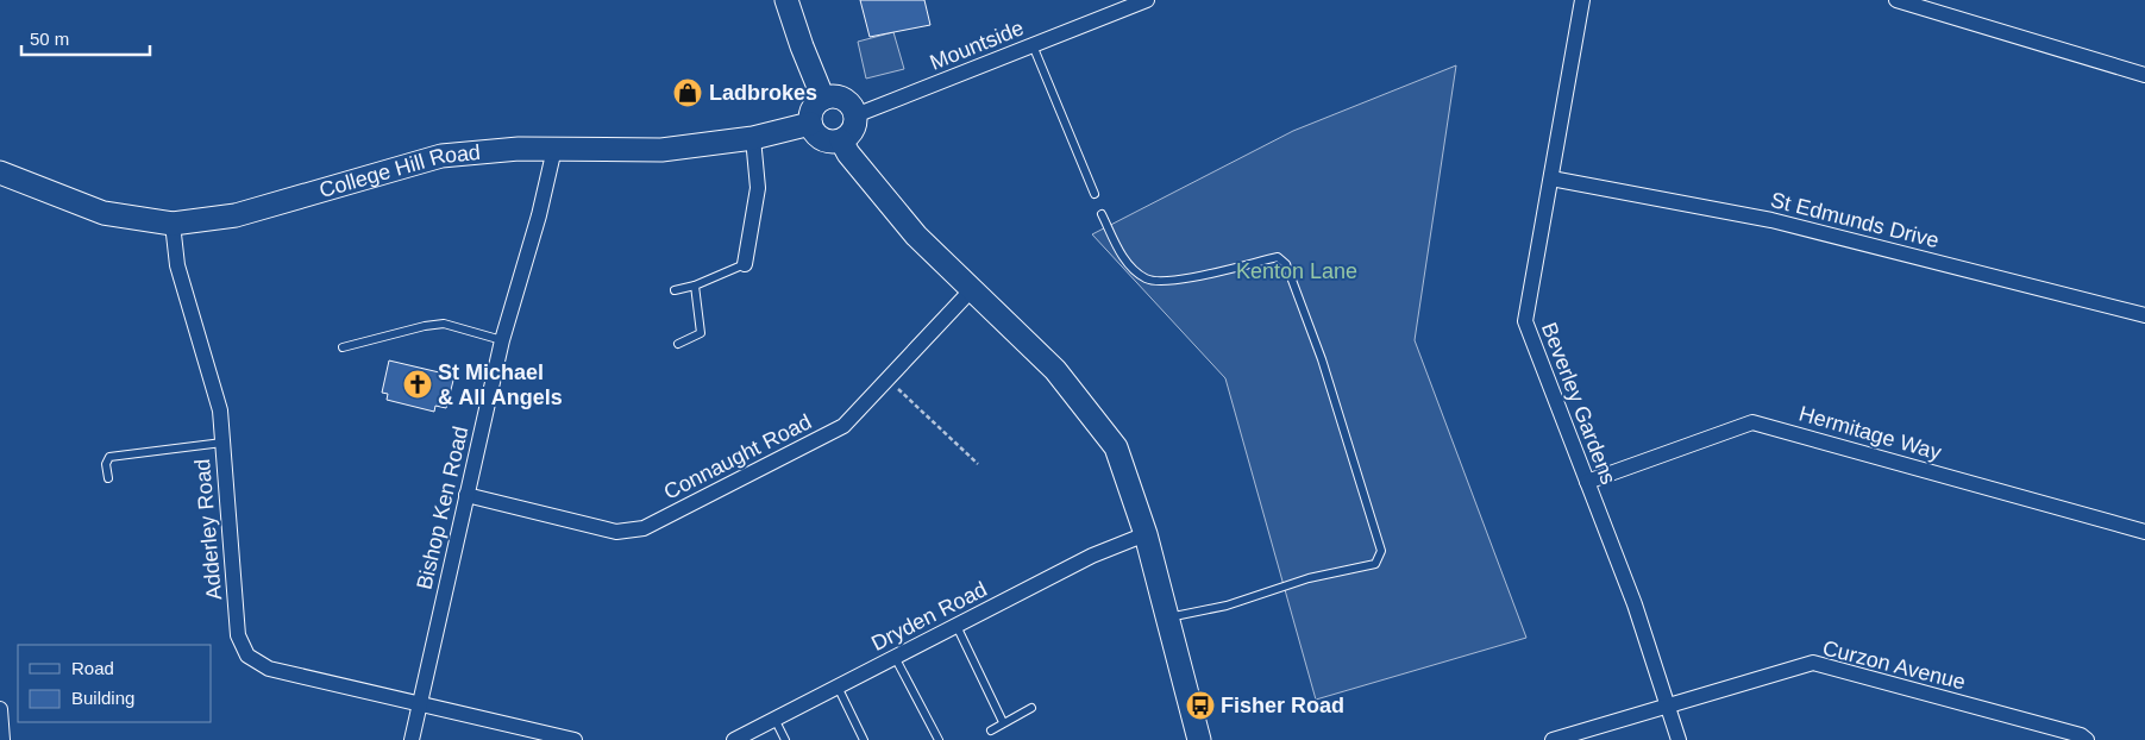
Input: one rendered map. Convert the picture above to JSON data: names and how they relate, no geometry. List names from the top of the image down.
{
  "streets": {
    "street": [
      "Mountside",
      "College Hill Road",
      "St Edmunds Drive",
      "Beverley Gardens",
      "Hermitage Way",
      "Connaught Road",
      "Bishop Ken Road",
      "Adderley Road",
      "Dryden Road",
      "Curzon Avenue"
    ]
  },
  "crossings": [
    ["Mountside", "College Hill Road"],
    ["College Hill Road", "Bishop Ken Road"],
    ["College Hill Road", "Adderley Road"],
    ["St Edmunds Drive", "Beverley Gardens"],
    ["Beverley Gardens", "Hermitage Way"],
    ["Beverley Gardens", "Curzon Avenue"],
    ["Connaught Road", "Bishop Ken Road"],
    ["Bishop Ken Road", "Adderley Road"]
  ],
  "parks": ["Kenton Lane"],
  "places": {
    "shop": ["Ladbrokes"],
    "church": ["St Michael & All Angels"],
    "bus stop": ["Fisher Road"]
  },
  "legend": ["Road", "Building"],
  "scale_bar": "50 m"
}
